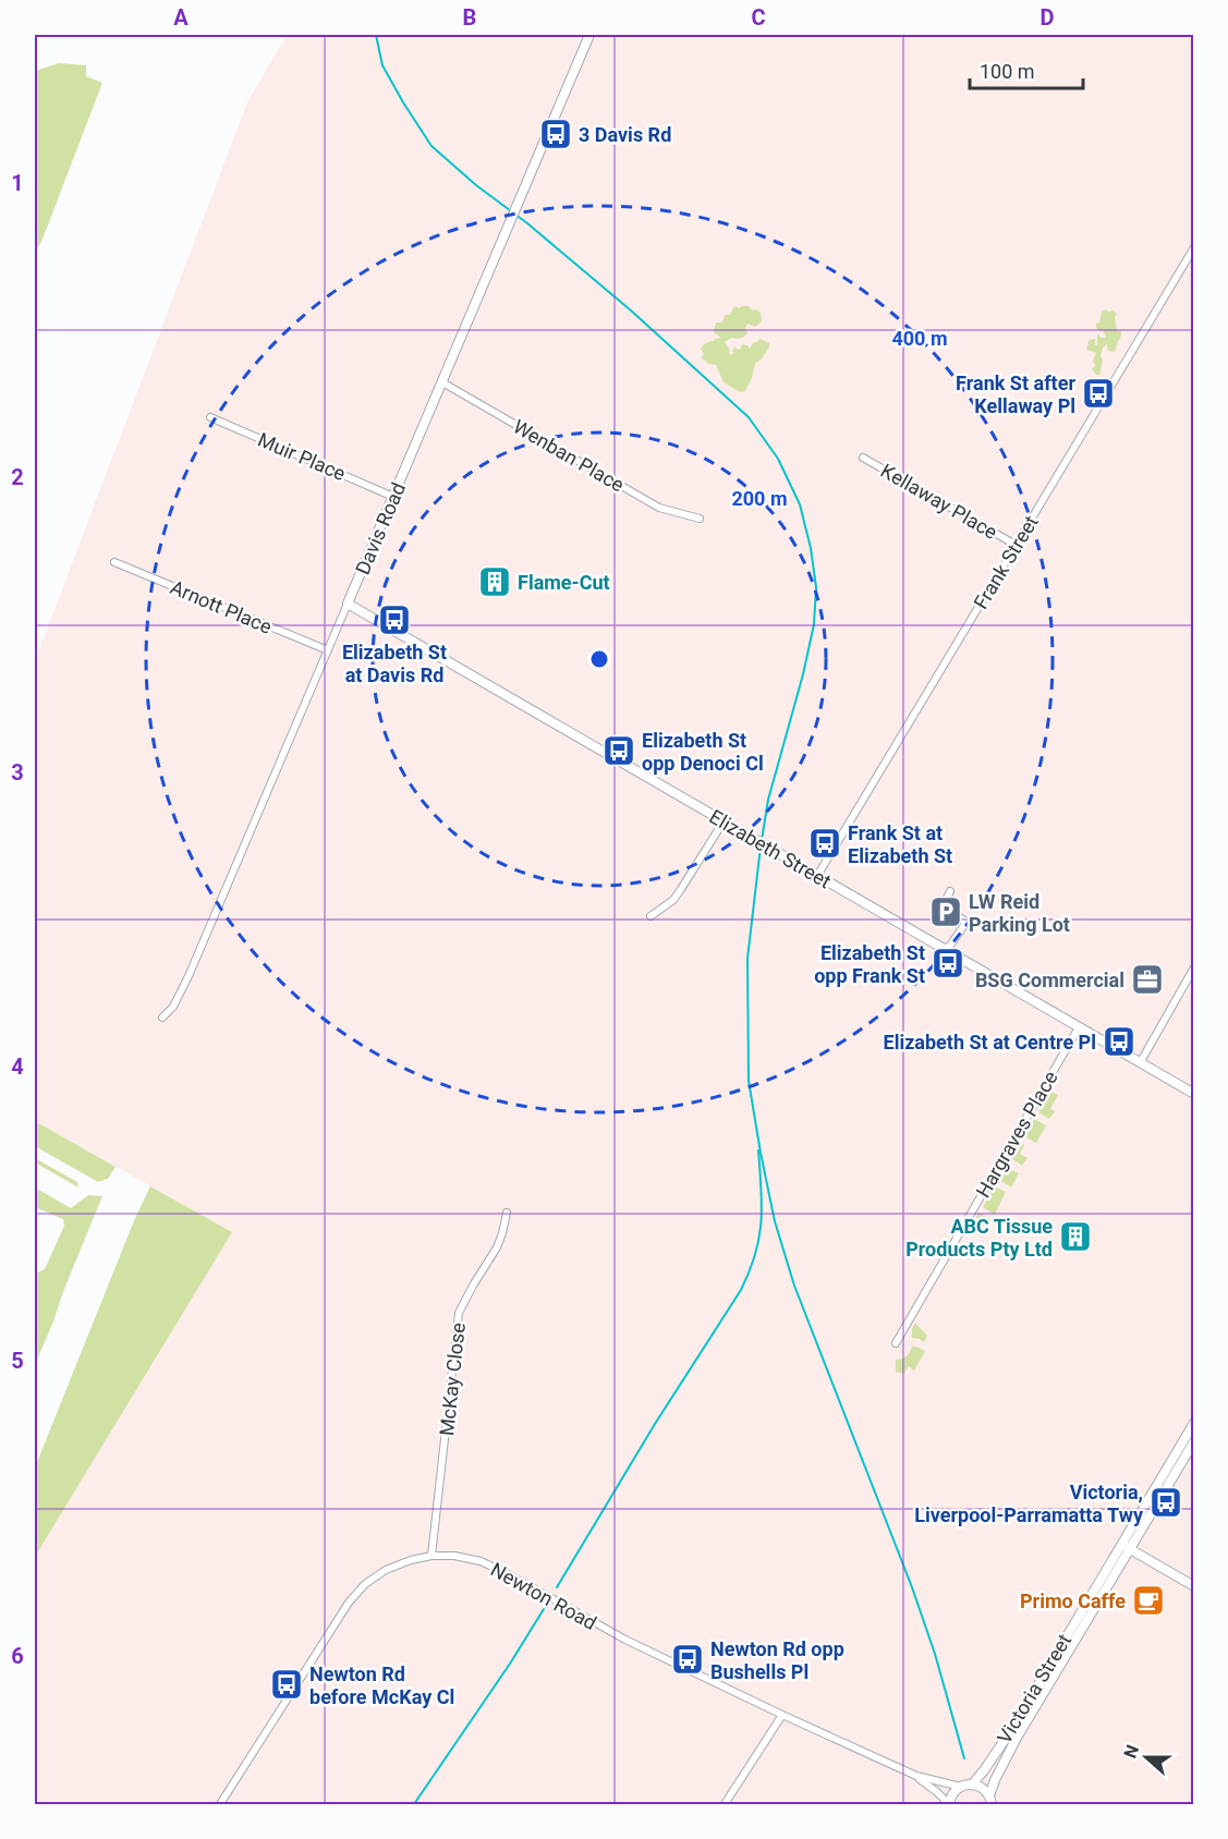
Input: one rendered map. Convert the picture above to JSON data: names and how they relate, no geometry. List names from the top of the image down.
{
  "streets": {
    "street": [
      "Wenban Place",
      "Muir Place",
      "Kellaway Place",
      "Davis Road",
      "Frank Street",
      "Arnott Place",
      "Elizabeth Street",
      "Hargraves Place",
      "McKay Close",
      "Newton Road",
      "Victoria Street"
    ]
  },
  "crossings": [
    ["Wenban Place", "Davis Road"],
    ["Muir Place", "Davis Road"],
    ["Kellaway Place", "Frank Street"],
    ["Davis Road", "Arnott Place"],
    ["Davis Road", "Elizabeth Street"],
    ["Frank Street", "Elizabeth Street"],
    ["Elizabeth Street", "Hargraves Place"],
    ["McKay Close", "Newton Road"]
  ],
  "places": {
    "bus stop": [
      "3 Davis Rd",
      "Frank St after Kellaway Pl",
      "Elizabeth St at Davis Rd",
      "Elizabeth St opp Denoci Cl",
      "Frank St at Elizabeth St",
      "Elizabeth St opp Frank St",
      "Elizabeth St at Centre Pl",
      "Victoria, Liverpool-Parramatta Twy",
      "Newton Rd opp Bushells Pl",
      "Newton Rd before McKay Cl"
    ],
    "building": ["Flame-Cut", "ABC Tissue Products Pty Ltd"],
    "parking": ["LW Reid Parking Lot"],
    "office": ["BSG Commercial"],
    "cafe": ["Primo Caffe"]
  },
  "scale_bar": "100 m",
  "north": "left",
  "grid": {
    "columns": [
      "A",
      "B",
      "C",
      "D"
    ],
    "rows": [
      "1",
      "2",
      "3",
      "4",
      "5",
      "6"
    ]
  },
  "rings": ["400 m", "200 m"]
}
